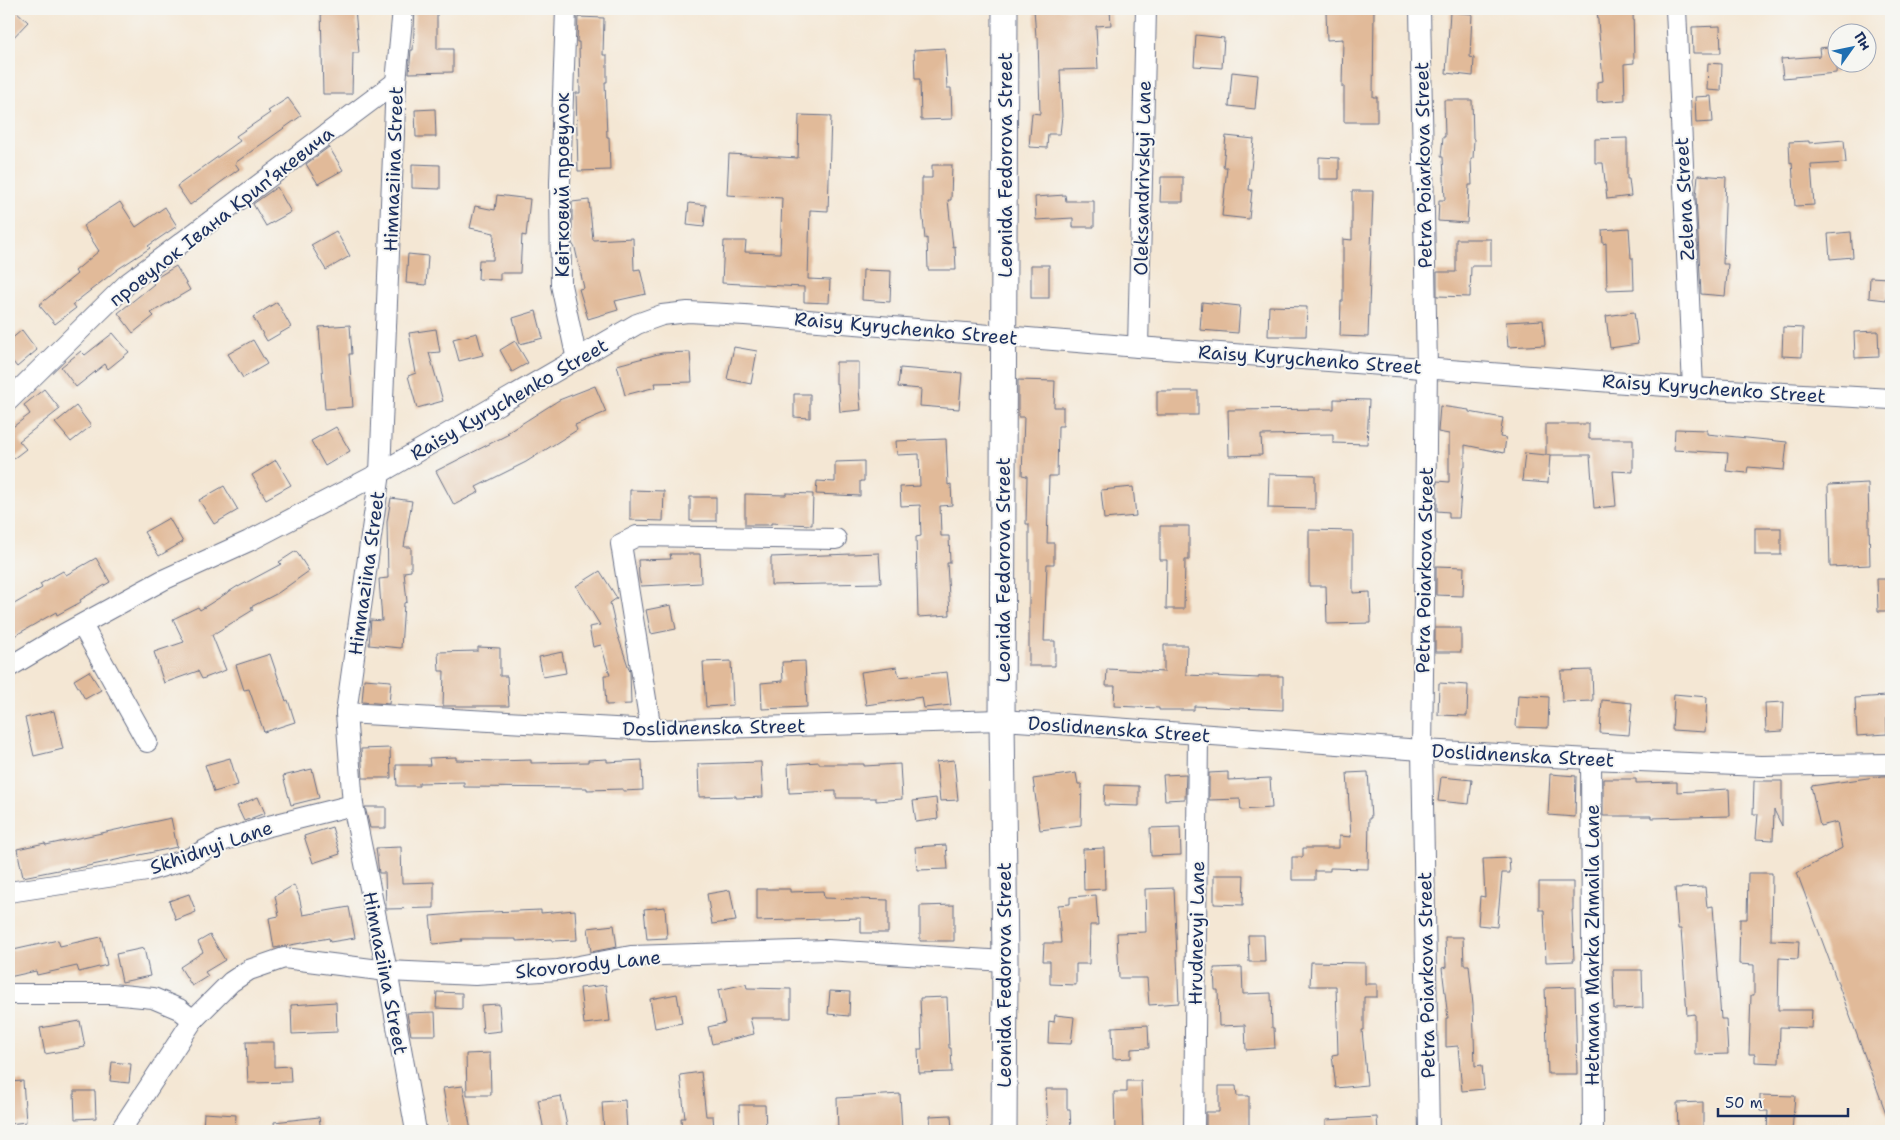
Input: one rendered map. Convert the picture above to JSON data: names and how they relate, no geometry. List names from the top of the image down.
{
  "streets": {
    "street": [
      "Leonida Fedorova Street",
      "Petra Poiarkova Street",
      "Himnaziina Street",
      "Oleksandrivskyi Lane",
      "Квітковий провулок",
      "Zelena Street",
      "провулок Івана Крипʼякевича",
      "Raisy Kyrychenko Street",
      "Doslidnenska Street",
      "Skhidnyi Lane",
      "Hrudnevyi Lane",
      "Hetmana Marka Zhmaila Lane",
      "Skovorody Lane"
    ]
  },
  "crossings": [
    ["Leonida Fedorova Street", "Raisy Kyrychenko Street"],
    ["Leonida Fedorova Street", "Doslidnenska Street"],
    ["Leonida Fedorova Street", "Skovorody Lane"],
    ["Petra Poiarkova Street", "Raisy Kyrychenko Street"],
    ["Petra Poiarkova Street", "Doslidnenska Street"],
    ["Himnaziina Street", "провулок Івана Крипʼякевича"],
    ["Himnaziina Street", "Raisy Kyrychenko Street"],
    ["Himnaziina Street", "Doslidnenska Street"],
    ["Himnaziina Street", "Skhidnyi Lane"],
    ["Himnaziina Street", "Skovorody Lane"],
    ["Oleksandrivskyi Lane", "Raisy Kyrychenko Street"],
    ["Квітковий провулок", "Raisy Kyrychenko Street"],
    ["Zelena Street", "Raisy Kyrychenko Street"],
    ["Doslidnenska Street", "Hrudnevyi Lane"],
    ["Doslidnenska Street", "Hetmana Marka Zhmaila Lane"]
  ],
  "scale_bar": "50 m",
  "north": "top right"
}
